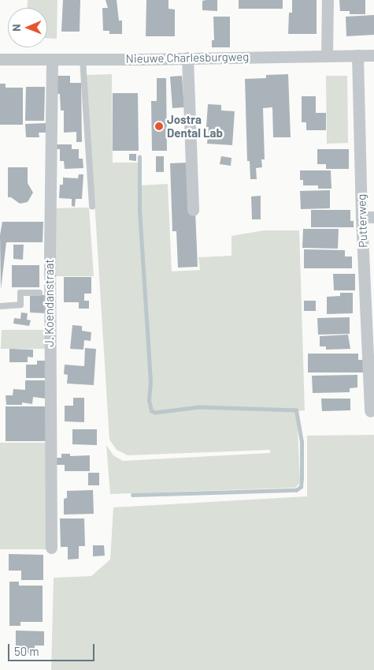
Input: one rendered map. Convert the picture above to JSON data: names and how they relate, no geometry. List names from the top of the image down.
{
  "streets": {
    "street": ["Nieuwe Charlesburgweg", "Putterweg", "J. Koendanstraat"]
  },
  "crossings": [
    ["Nieuwe Charlesburgweg", "Putterweg"],
    ["Nieuwe Charlesburgweg", "J. Koendanstraat"]
  ],
  "places": ["Jostra Dental Lab"],
  "scale_bar": "50 m",
  "north": "left"
}
